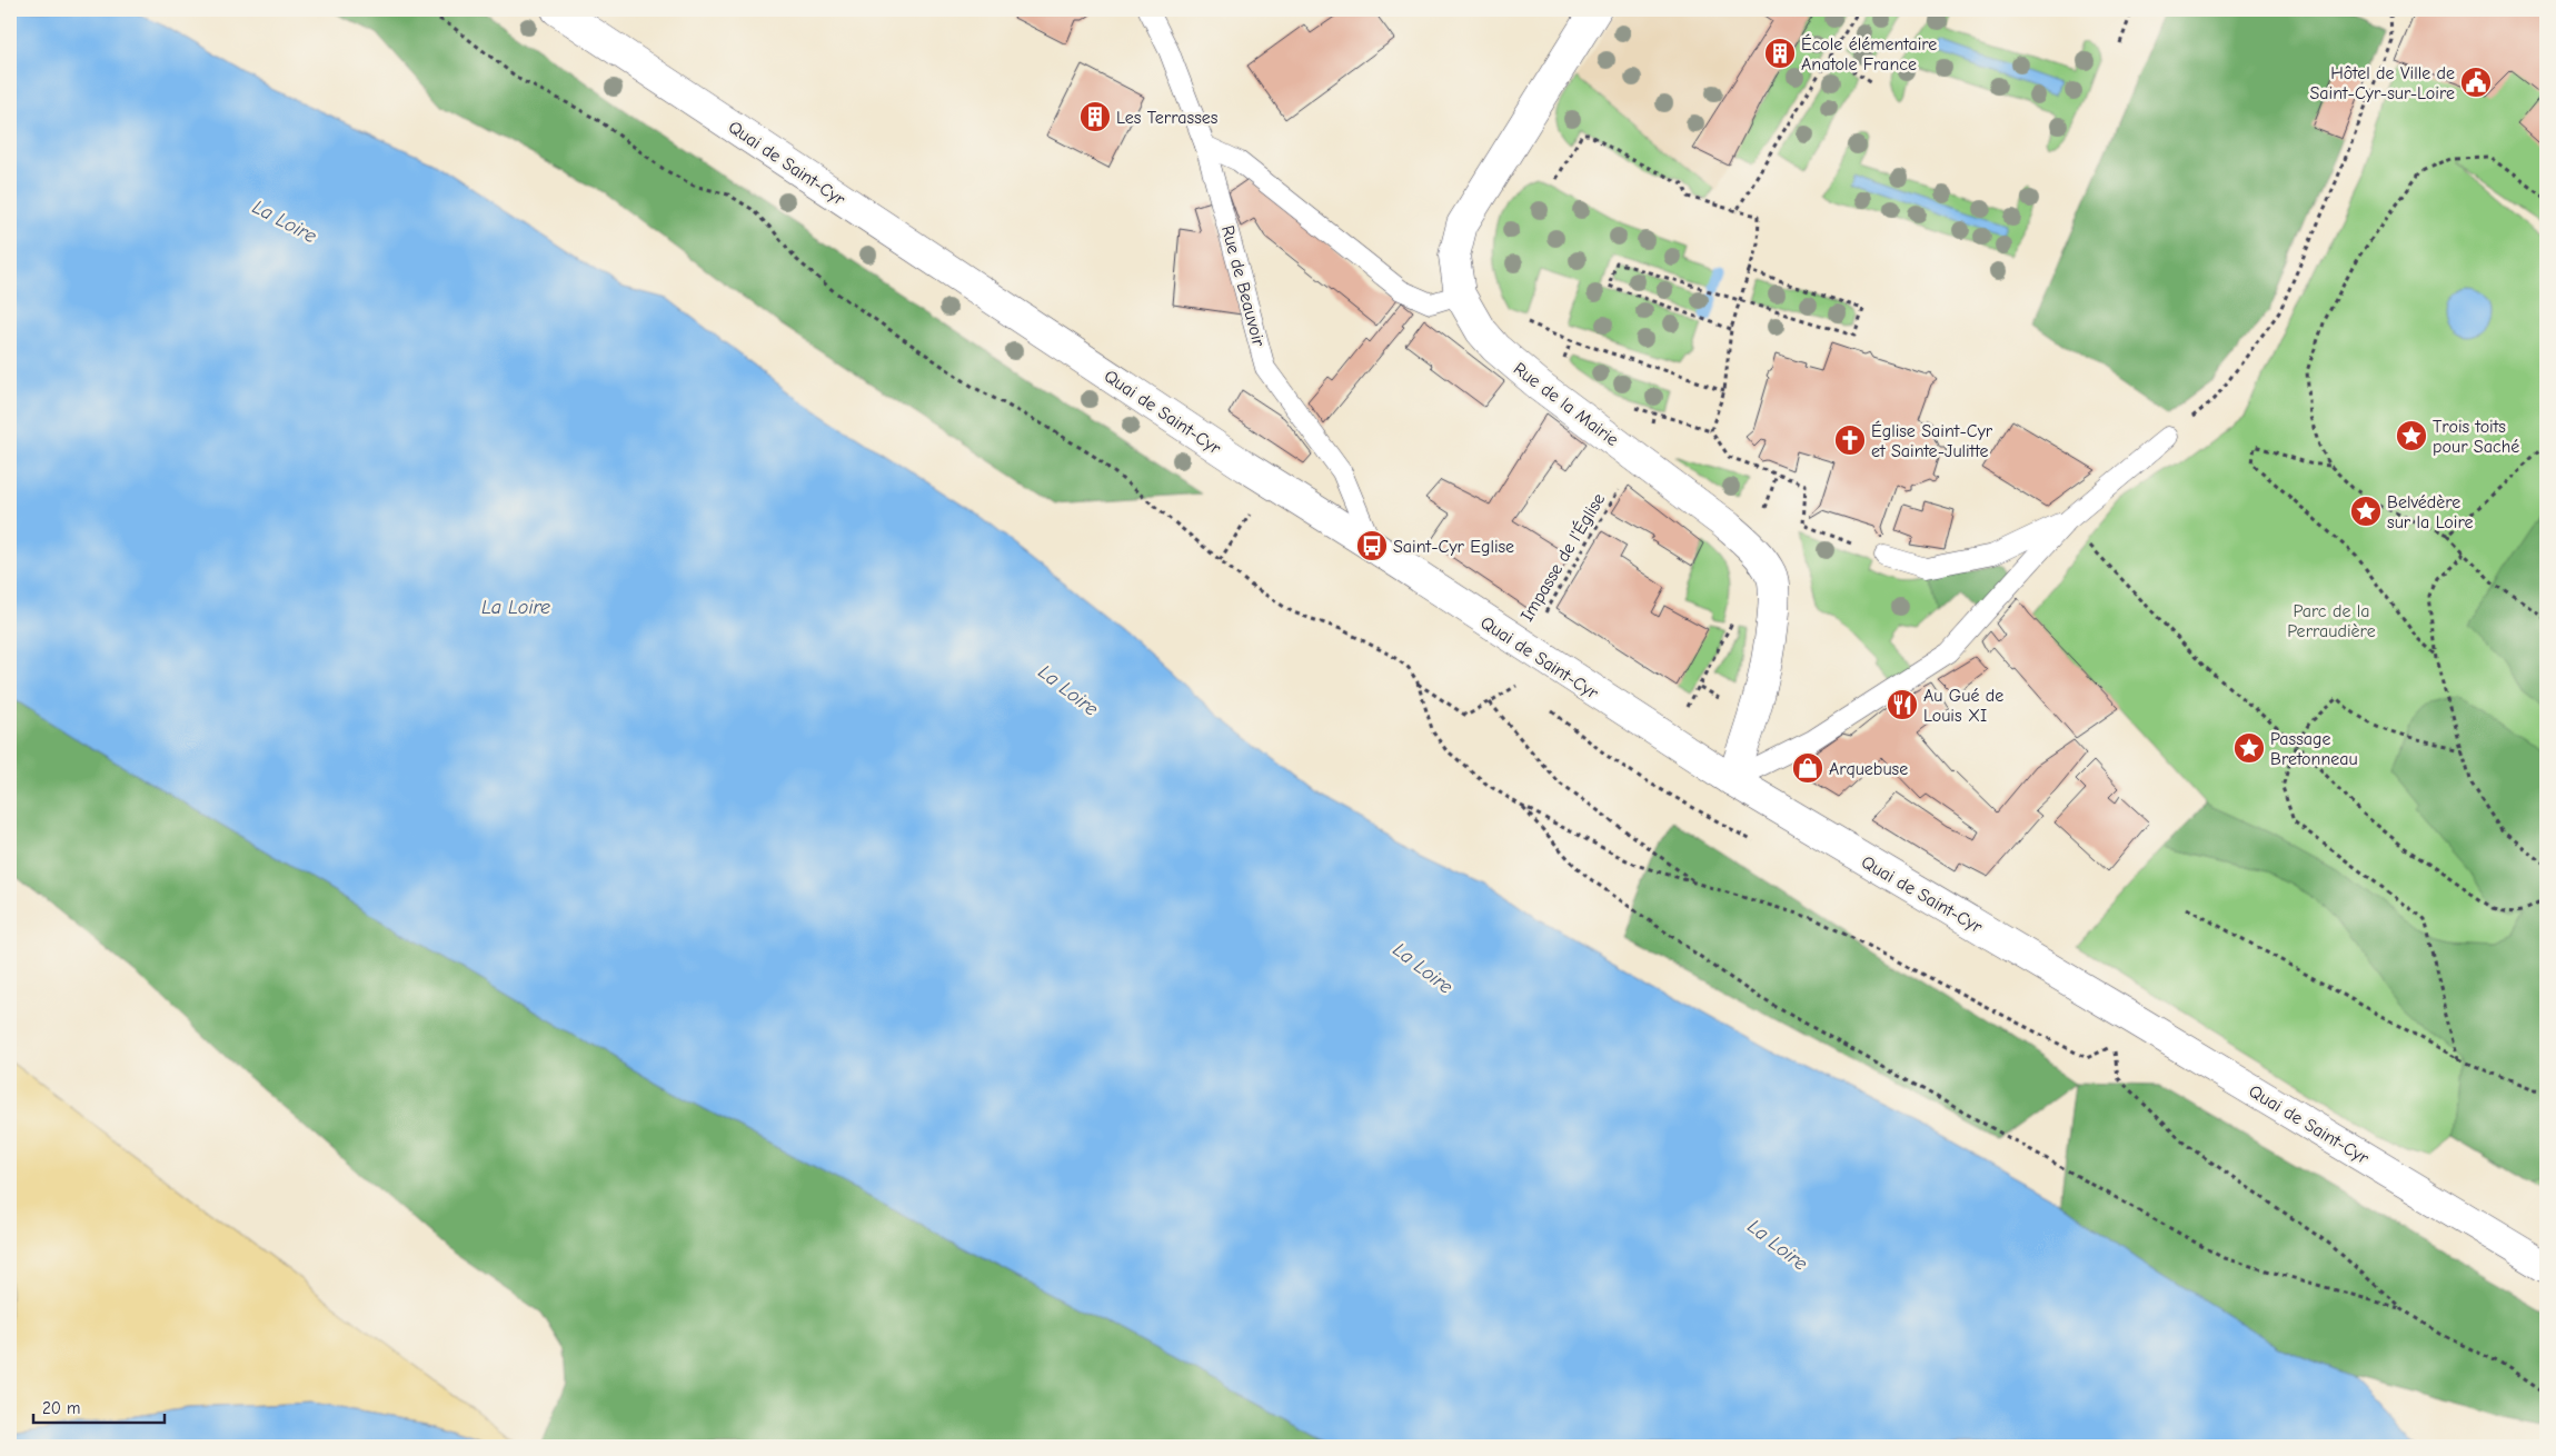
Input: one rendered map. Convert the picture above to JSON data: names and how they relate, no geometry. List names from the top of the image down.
{
  "streets": {
    "main road": ["Quai de Saint-Cyr", "Rue de la Mairie"],
    "lane": ["Rue de Beauvoir"],
    "path": ["Impasse de l'Église"]
  },
  "crossings": [
    ["Quai de Saint-Cyr", "Rue de Beauvoir"],
    ["Quai de Saint-Cyr", "Rue de la Mairie"],
    ["Quai de Saint-Cyr", "Impasse de l'Église"]
  ],
  "water": ["La Loire"],
  "parks": ["Parc de la Perraudière"],
  "places": {
    "building": ["École élémentaire Anatole France", "Les Terrasses"],
    "public building": ["Hôtel de Ville de Saint-Cyr-sur-Loire"],
    "place": ["Trois toits pour Saché", "Belvédère sur la Loire", "Passage Bretonneau"],
    "church": ["Église Saint-Cyr et Sainte-Julitte"],
    "bus stop": ["Saint-Cyr Eglise"],
    "restaurant": ["Au Gué de Louis XI"],
    "shop": ["Arquebuse"]
  },
  "scale_bar": "20 m"
}
